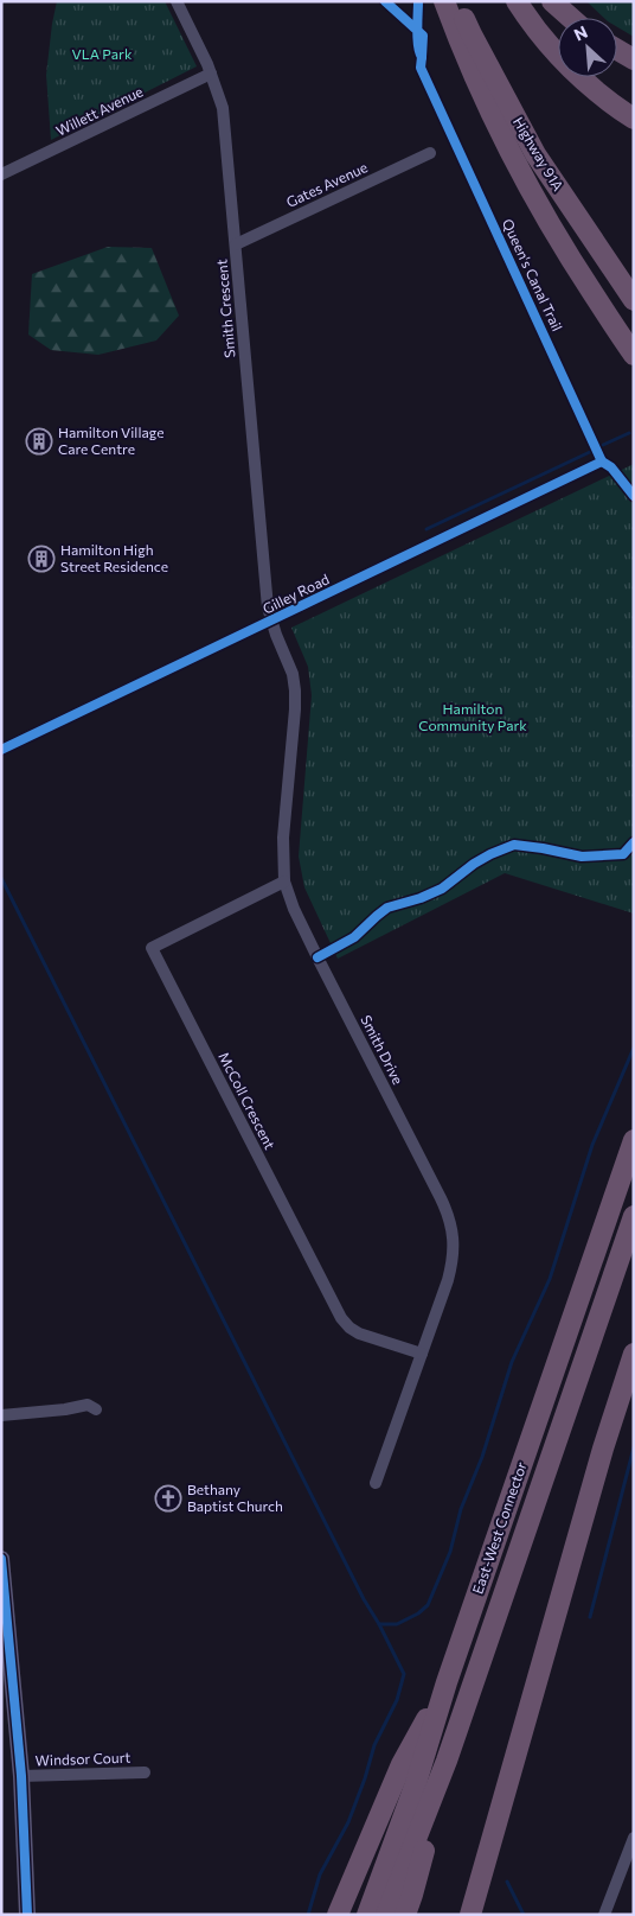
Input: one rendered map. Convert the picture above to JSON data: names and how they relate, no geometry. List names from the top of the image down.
{
  "streets": {
    "highway": ["Highway 91A", "East-West Connector"],
    "street": [
      "Willett Avenue",
      "Gates Avenue",
      "Smith Crescent",
      "Gilley Road",
      "Smith Drive",
      "McColl Crescent",
      "Windsor Court"
    ],
    "cycle path": ["Queen's Canal Trail"]
  },
  "crossings": [
    ["Willett Avenue", "Smith Crescent"],
    ["Gates Avenue", "Smith Crescent"],
    ["Smith Crescent", "Gilley Road"],
    ["Smith Crescent", "Smith Drive"],
    ["Gilley Road", "Smith Drive"],
    ["Smith Drive", "McColl Crescent"]
  ],
  "parks": ["VLA Park", "Hamilton Community Park"],
  "places": {
    "building": ["Hamilton Village Care Centre", "Hamilton High Street Residence"],
    "church": ["Bethany Baptist Church"]
  },
  "north": "top left"
}
